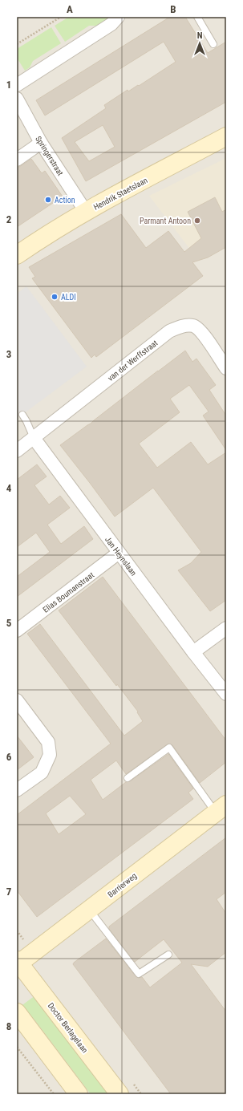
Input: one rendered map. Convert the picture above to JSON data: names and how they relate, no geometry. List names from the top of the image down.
{
  "streets": {
    "street": [
      "Springerstraat",
      "Hendrik Staetslaan",
      "van der Werffstraat",
      "Jan Heynslaan",
      "Elias Boumanstraat",
      "Barrierweg",
      "Doctor Berlagelaan"
    ]
  },
  "crossings": [
    ["Springerstraat", "Hendrik Staetslaan"],
    ["van der Werffstraat", "Jan Heynslaan"],
    ["Jan Heynslaan", "Elias Boumanstraat"],
    ["Barrierweg", "Doctor Berlagelaan"]
  ],
  "places": ["Action", "Parmant Antoon", "ALDI"],
  "north": "top",
  "grid": {
    "columns": ["A", "B"],
    "rows": [
      "1",
      "2",
      "3",
      "4",
      "5",
      "6",
      "7",
      "8"
    ]
  }
}
